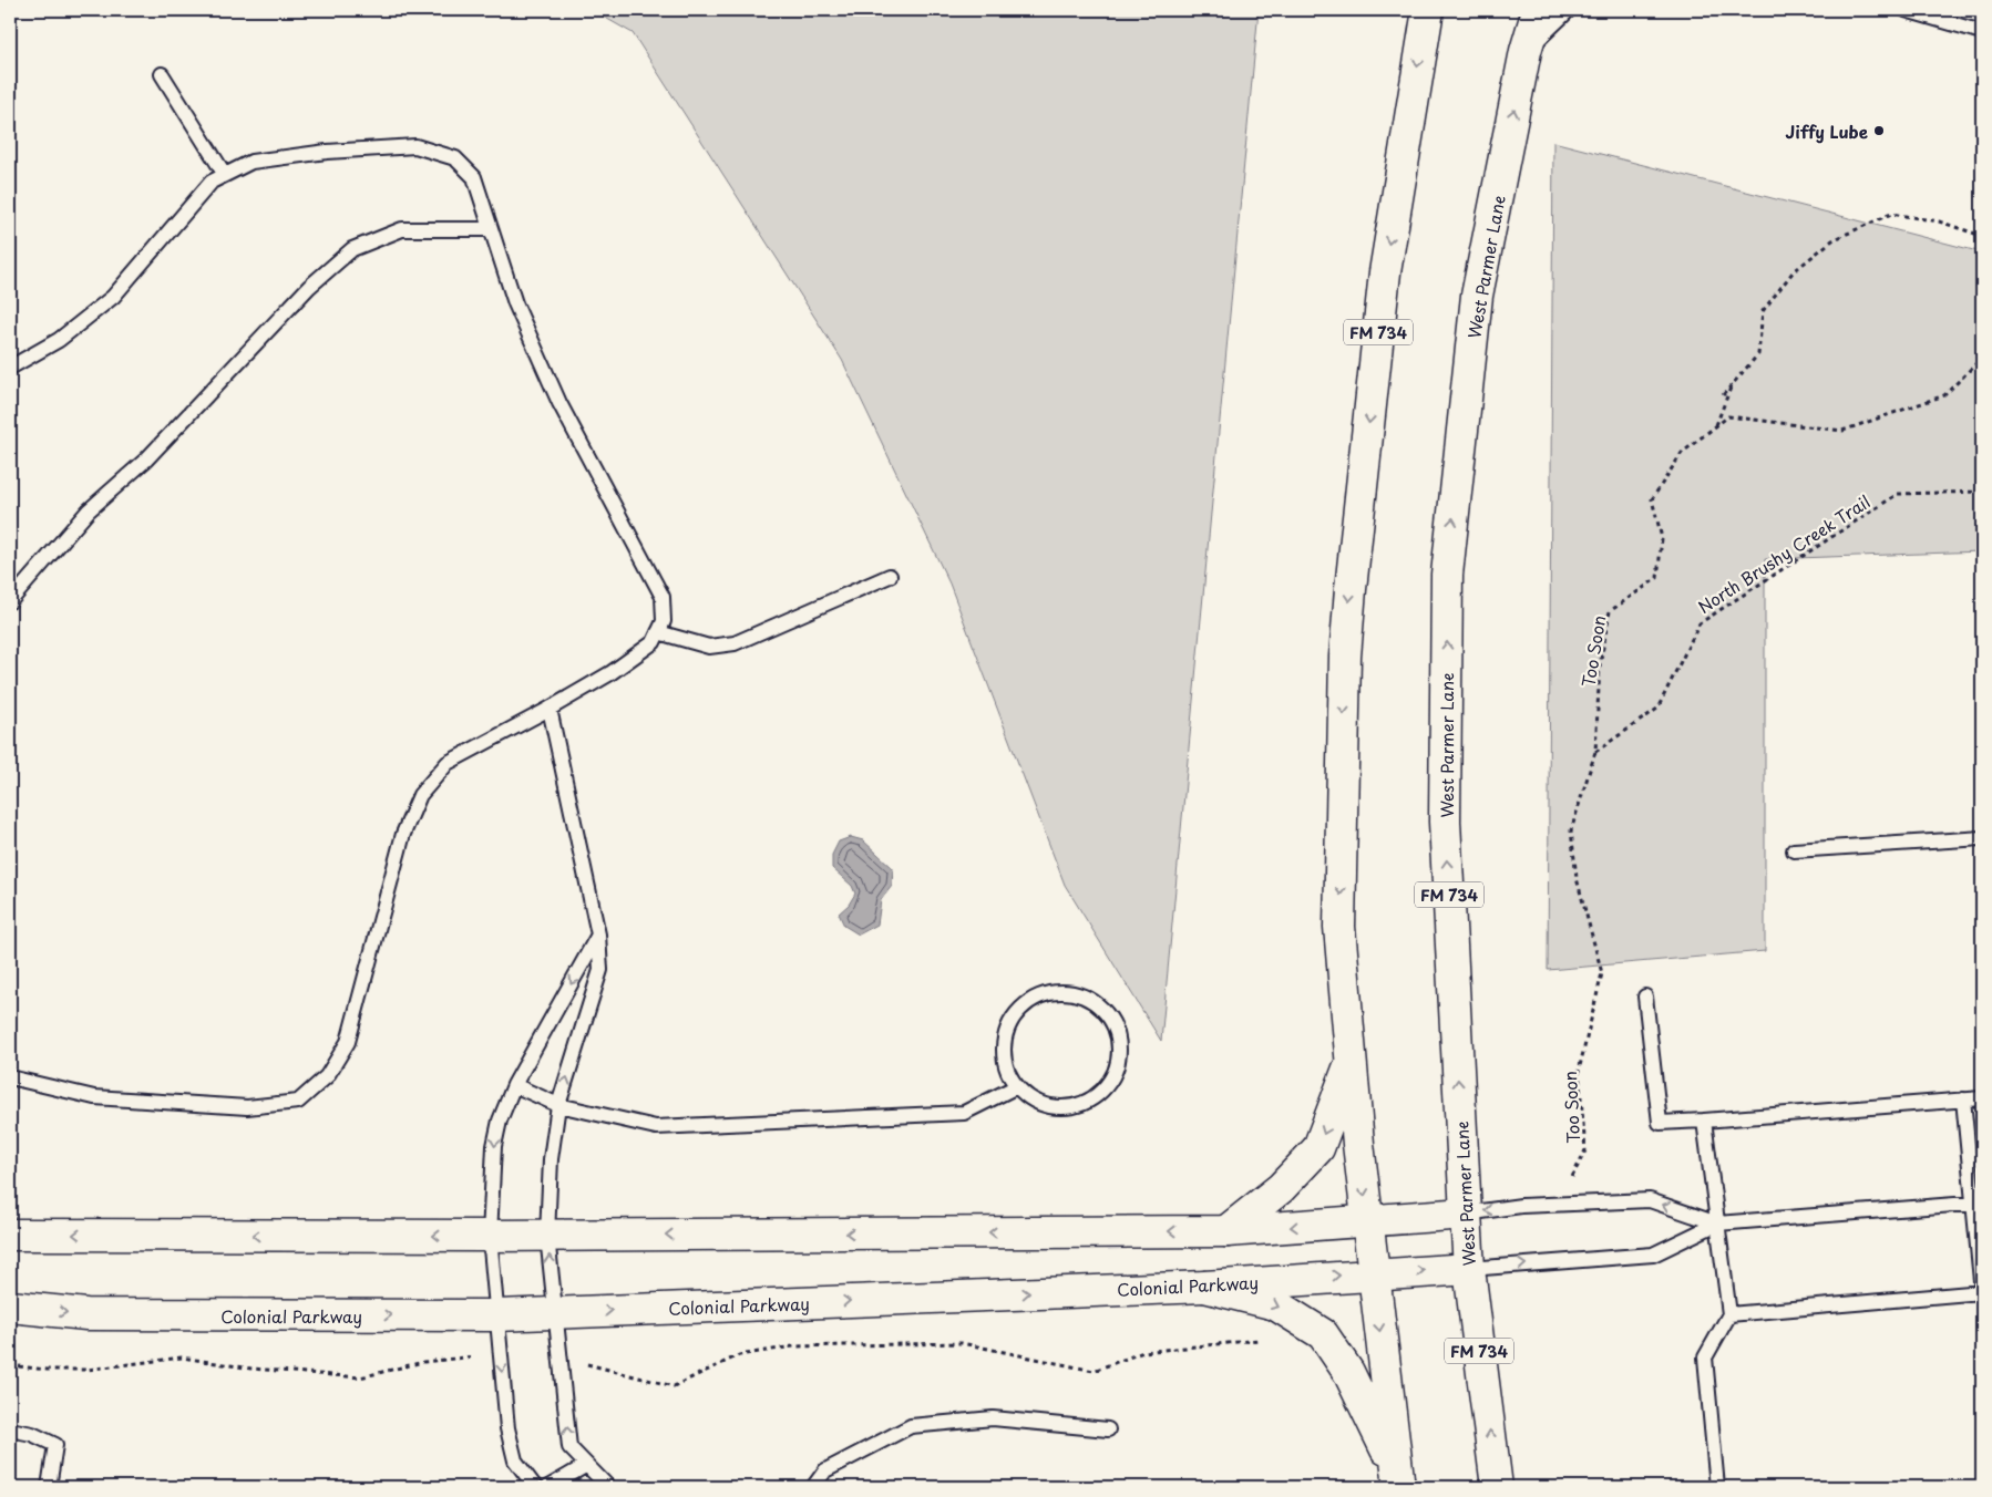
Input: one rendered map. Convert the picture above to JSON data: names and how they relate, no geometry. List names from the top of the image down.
{
  "streets": {
    "main road": ["West Parmer Lane", "FM 734", "Colonial Parkway"],
    "path": ["North Brushy Creek Trail", "Too Soon"]
  },
  "crossings": [
    ["West Parmer Lane", "Colonial Parkway"],
    ["FM 734", "Colonial Parkway"],
    ["North Brushy Creek Trail", "Too Soon"]
  ],
  "places": ["Jiffy Lube"]
}
